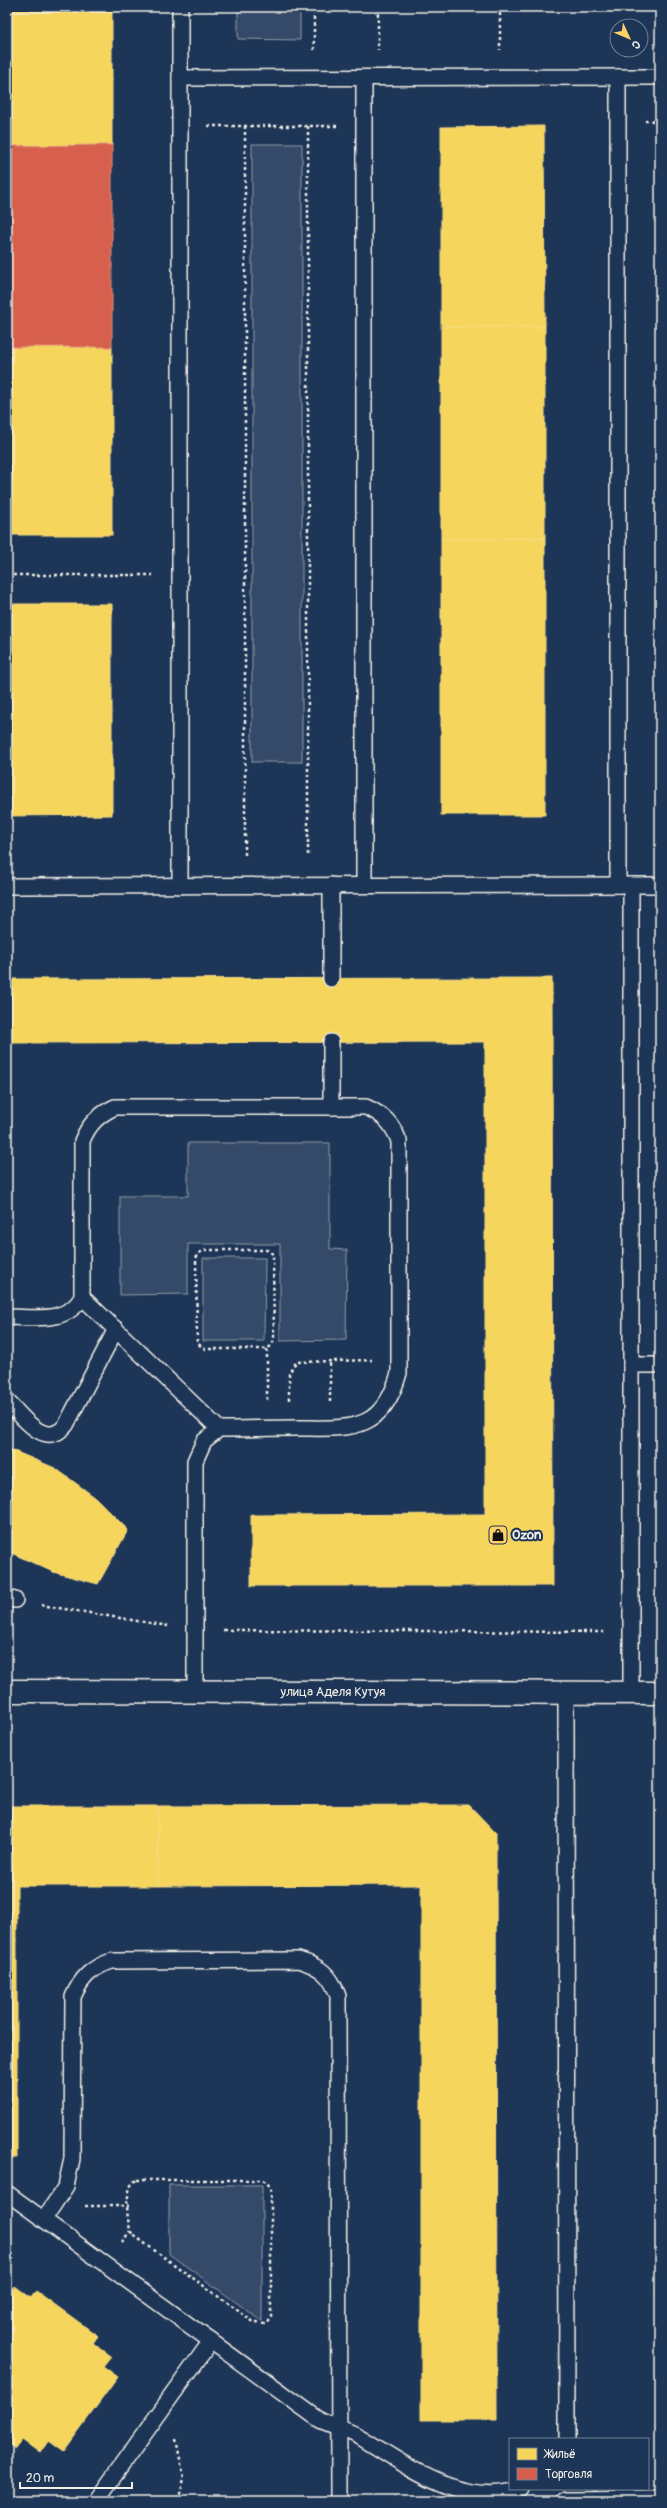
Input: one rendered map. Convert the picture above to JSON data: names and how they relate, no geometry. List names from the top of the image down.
{
  "streets": {
    "street": ["улица Аделя Кутуя"]
  },
  "places": {
    "shop": ["Ozon"]
  },
  "legend": ["Жильё", "Торговля"],
  "scale_bar": "20 m",
  "north": "bottom right"
}
